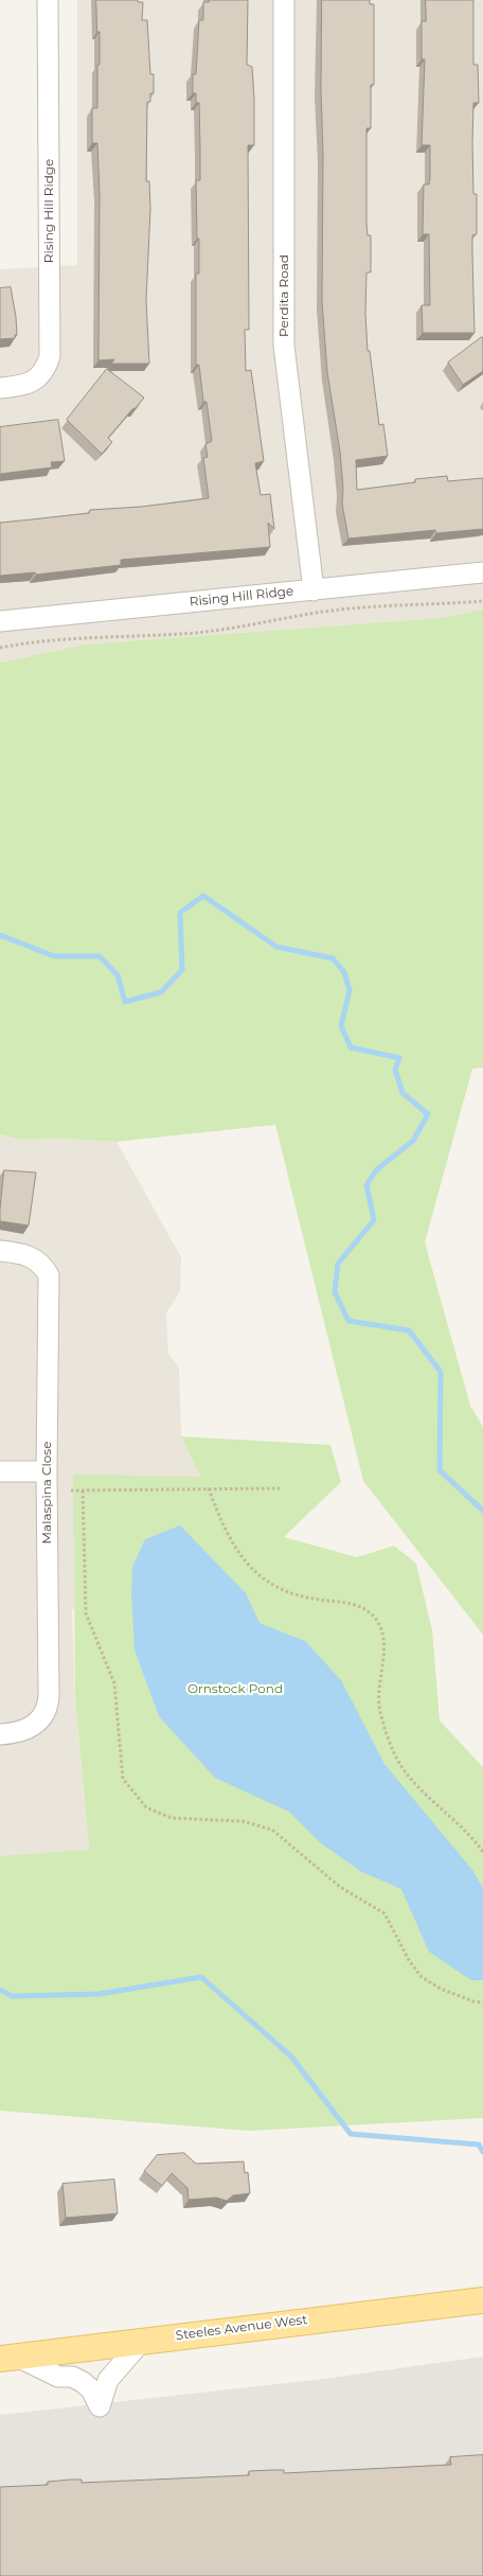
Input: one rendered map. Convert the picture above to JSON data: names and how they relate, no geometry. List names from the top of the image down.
{
  "streets": {
    "main road": ["Steeles Avenue West"],
    "street": ["Rising Hill Ridge", "Perdita Road", "Malaspina Close"]
  },
  "crossings": [
    ["Rising Hill Ridge", "Perdita Road"]
  ],
  "parks": ["Ornstock Pond"]
}
